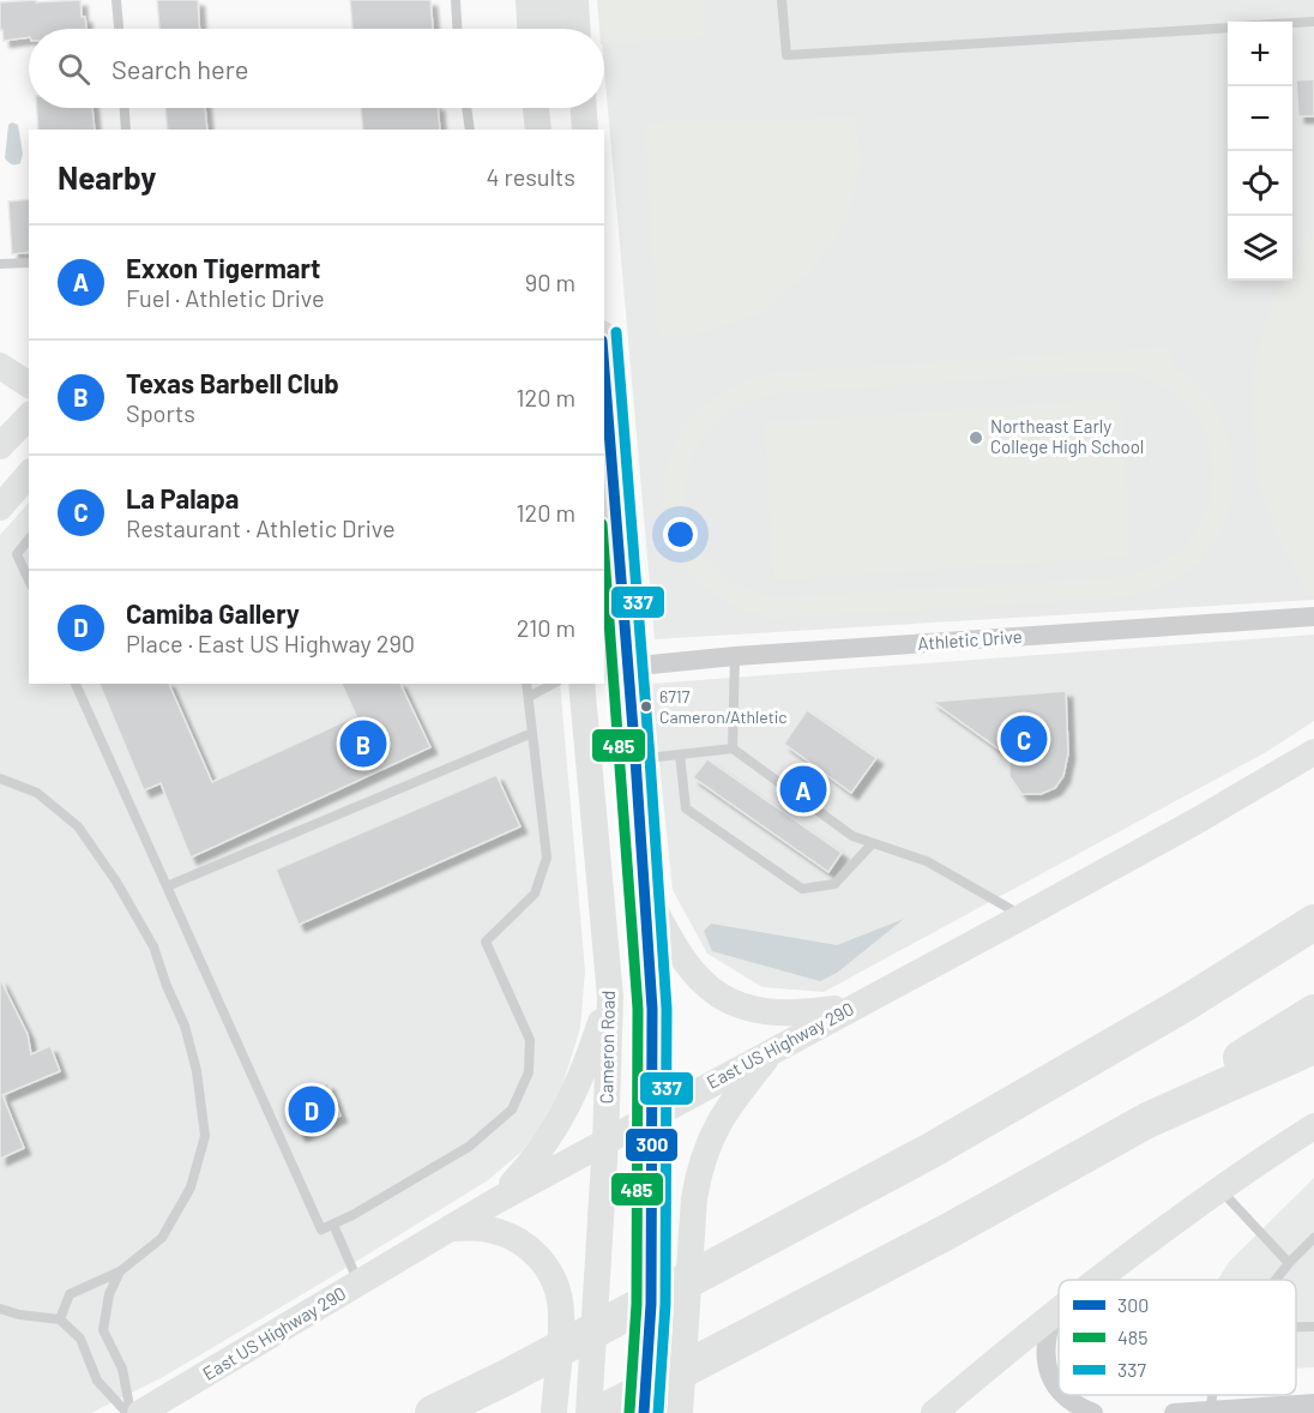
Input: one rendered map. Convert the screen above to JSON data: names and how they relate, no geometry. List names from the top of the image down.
{
  "streets": {
    "main road": ["East US Highway 290", "Cameron Road"],
    "street": ["Athletic Drive"]
  },
  "crossings": [
    ["East US Highway 290", "Cameron Road"]
  ],
  "places": ["Northeast Early College High School", "6717 Cameron/Athletic"],
  "lines": ["transit line 337", "transit line 300", "transit line 485"],
  "legend": ["300", "485", "337"],
  "page": {
    "map_buttons": ["+", "−"],
    "search": "Search here",
    "heading": ["Nearby", "4 results"],
    "list": [
      {
        "mark": "A",
        "name": "Exxon Tigermart",
        "note": "Fuel · Athletic Drive",
        "value": "90 m"
      },
      {
        "mark": "B",
        "name": "Texas Barbell Club",
        "note": "Sports",
        "value": "120 m"
      },
      {
        "mark": "C",
        "name": "La Palapa",
        "note": "Restaurant · Athletic Drive",
        "value": "120 m"
      },
      {
        "mark": "D",
        "name": "Camiba Gallery",
        "note": "Place · East US Highway 290",
        "value": "210 m"
      }
    ],
    "pins": [
      "C",
      "B",
      "A",
      "D"
    ]
  }
}
